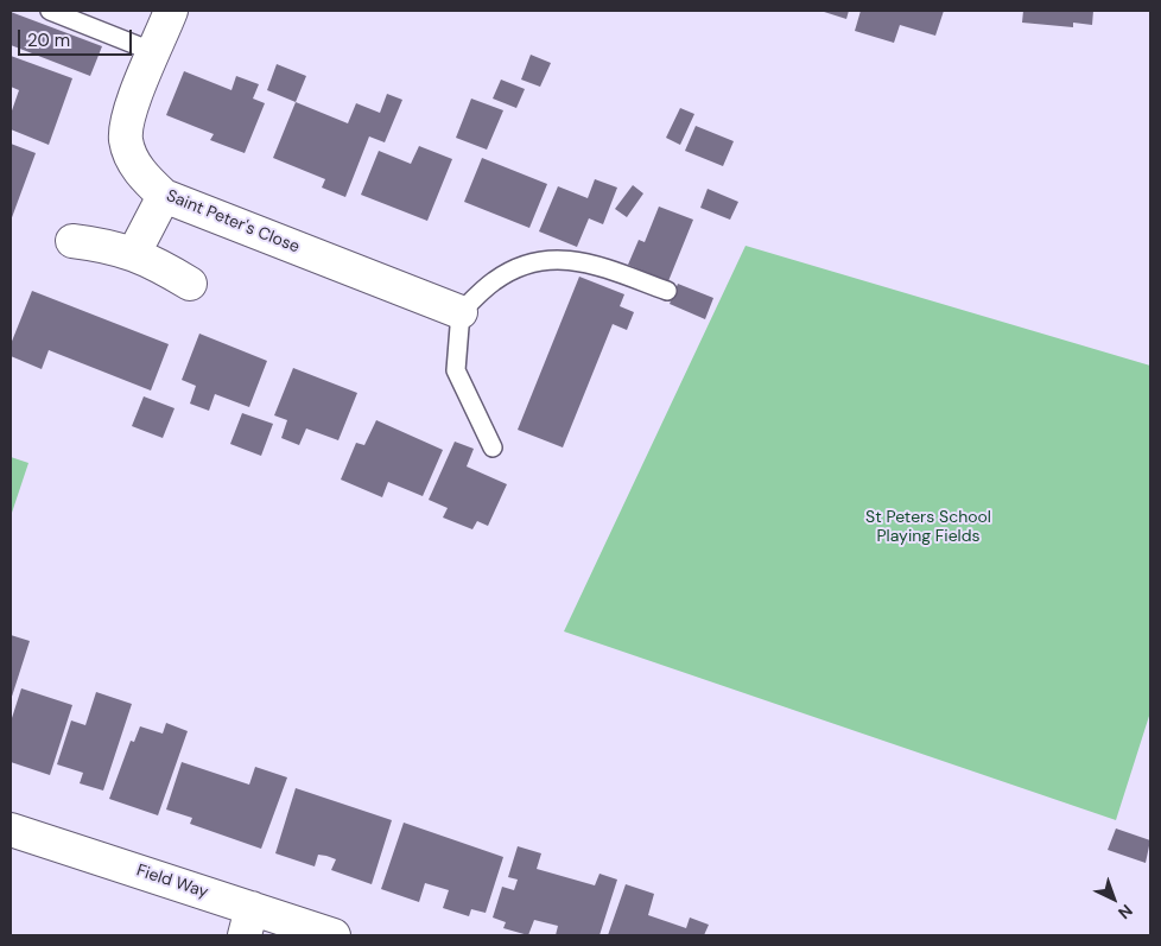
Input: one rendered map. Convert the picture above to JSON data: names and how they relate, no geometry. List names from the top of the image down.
{
  "streets": {
    "street": ["Saint Peter's Close", "Field Way"]
  },
  "parks": ["St Peters School Playing Fields"],
  "scale_bar": "20 m",
  "north": "bottom right"
}
